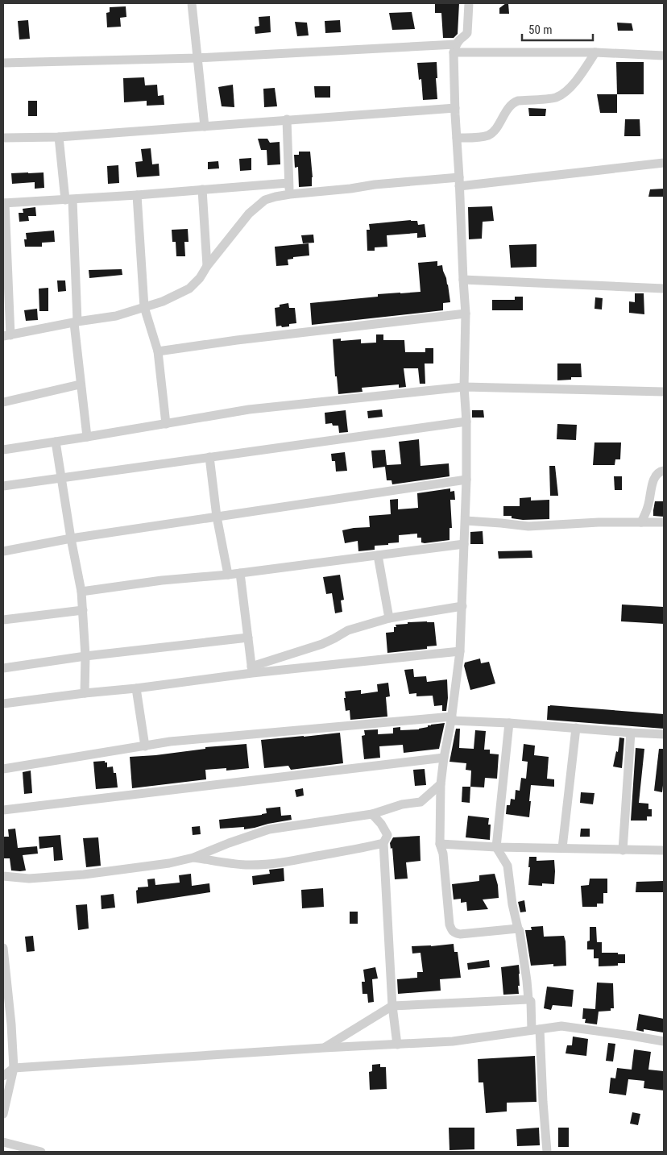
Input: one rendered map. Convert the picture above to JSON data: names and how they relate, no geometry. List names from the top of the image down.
{
  "scale_bar": "50 m"
}
